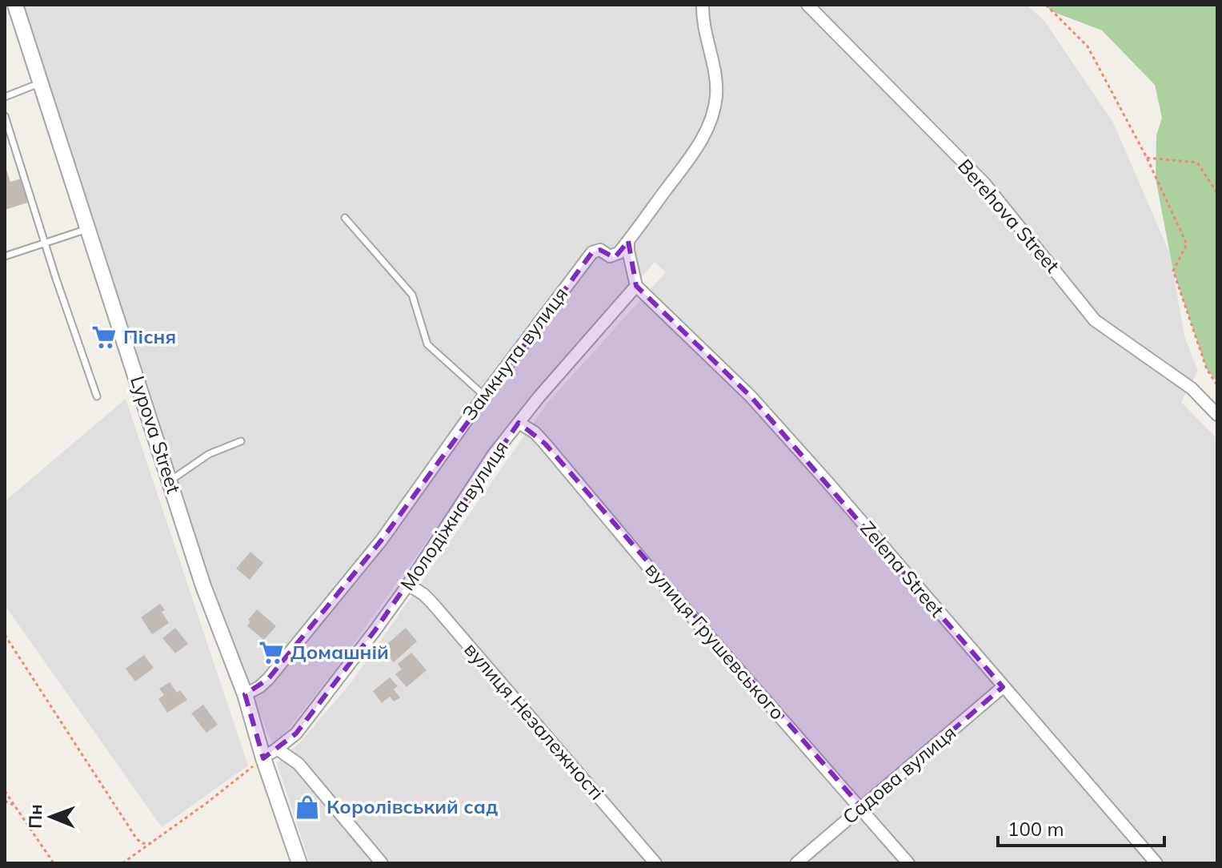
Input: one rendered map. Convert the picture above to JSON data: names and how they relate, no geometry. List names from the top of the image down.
{
  "streets": {
    "street": [
      "Berehova Street",
      "Замкнута вулиця",
      "Lypova Street",
      "Молодіжна вулиця",
      "Zelena Street",
      "вулиця Грушевського",
      "вулиця Незалежності",
      "Садова вулиця"
    ]
  },
  "crossings": [
    ["Замкнута вулиця", "Lypova Street"],
    ["Lypova Street", "Молодіжна вулиця"],
    ["Молодіжна вулиця", "Zelena Street"],
    ["Молодіжна вулиця", "вулиця Грушевського"],
    ["Молодіжна вулиця", "вулиця Незалежності"],
    ["Zelena Street", "Садова вулиця"],
    ["вулиця Грушевського", "Садова вулиця"]
  ],
  "places": {
    "supermarket": ["Пісня", "Домашній"],
    "shop": ["Королівський сад"]
  },
  "scale_bar": "100 m",
  "north": "left"
}
